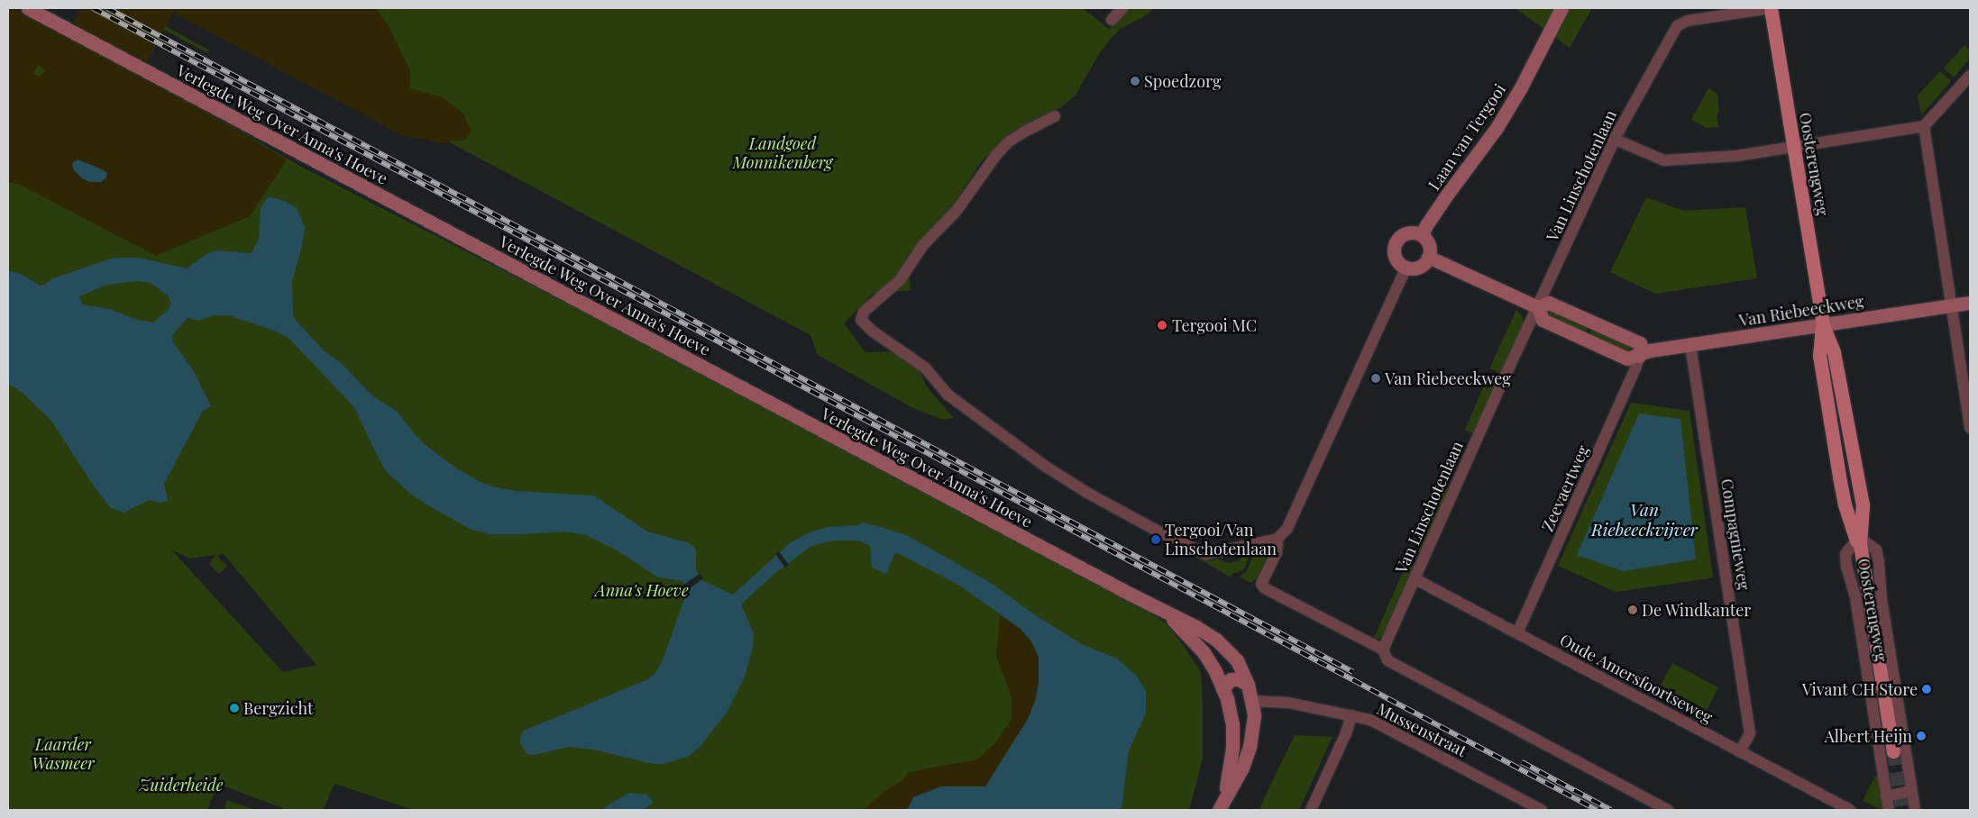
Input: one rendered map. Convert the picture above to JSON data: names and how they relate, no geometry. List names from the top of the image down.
{
  "streets": {
    "main road": [
      "Verlegde Weg Over Anna's Hoeve",
      "Laan van Tergooi",
      "Oosterengweg",
      "Van Riebeeckweg"
    ],
    "street": [
      "Van Linschotenlaan",
      "Zeevaertweg",
      "Compagnieweg",
      "Oude Amersfoortseweg",
      "Mussenstraat"
    ]
  },
  "crossings": [
    ["Verlegde Weg Over Anna's Hoeve", "Mussenstraat"],
    ["Laan van Tergooi", "Van Riebeeckweg"],
    ["Oosterengweg", "Van Linschotenlaan"],
    ["Oosterengweg", "Van Riebeeckweg"],
    ["Van Linschotenlaan", "Van Riebeeckweg"],
    ["Van Linschotenlaan", "Oude Amersfoortseweg"],
    ["Van Riebeeckweg", "Zeevaertweg"],
    ["Van Riebeeckweg", "Compagnieweg"],
    ["Zeevaertweg", "Oude Amersfoortseweg"],
    ["Compagnieweg", "Oude Amersfoortseweg"]
  ],
  "water": ["Van Riebeeckvijver"],
  "parks": [
    "Landgoed Monnikenberg",
    "Anna's Hoeve",
    "Laarder Wasmeer",
    "Zuiderheide"
  ],
  "places": [
    "Spoedzorg",
    "Tergooi MC",
    "Van Riebeeckweg",
    "Tergooi/Van Linschotenlaan",
    "De Windkanter",
    "Vivant CH Store",
    "Bergzicht",
    "Albert Heijn"
  ]
}
